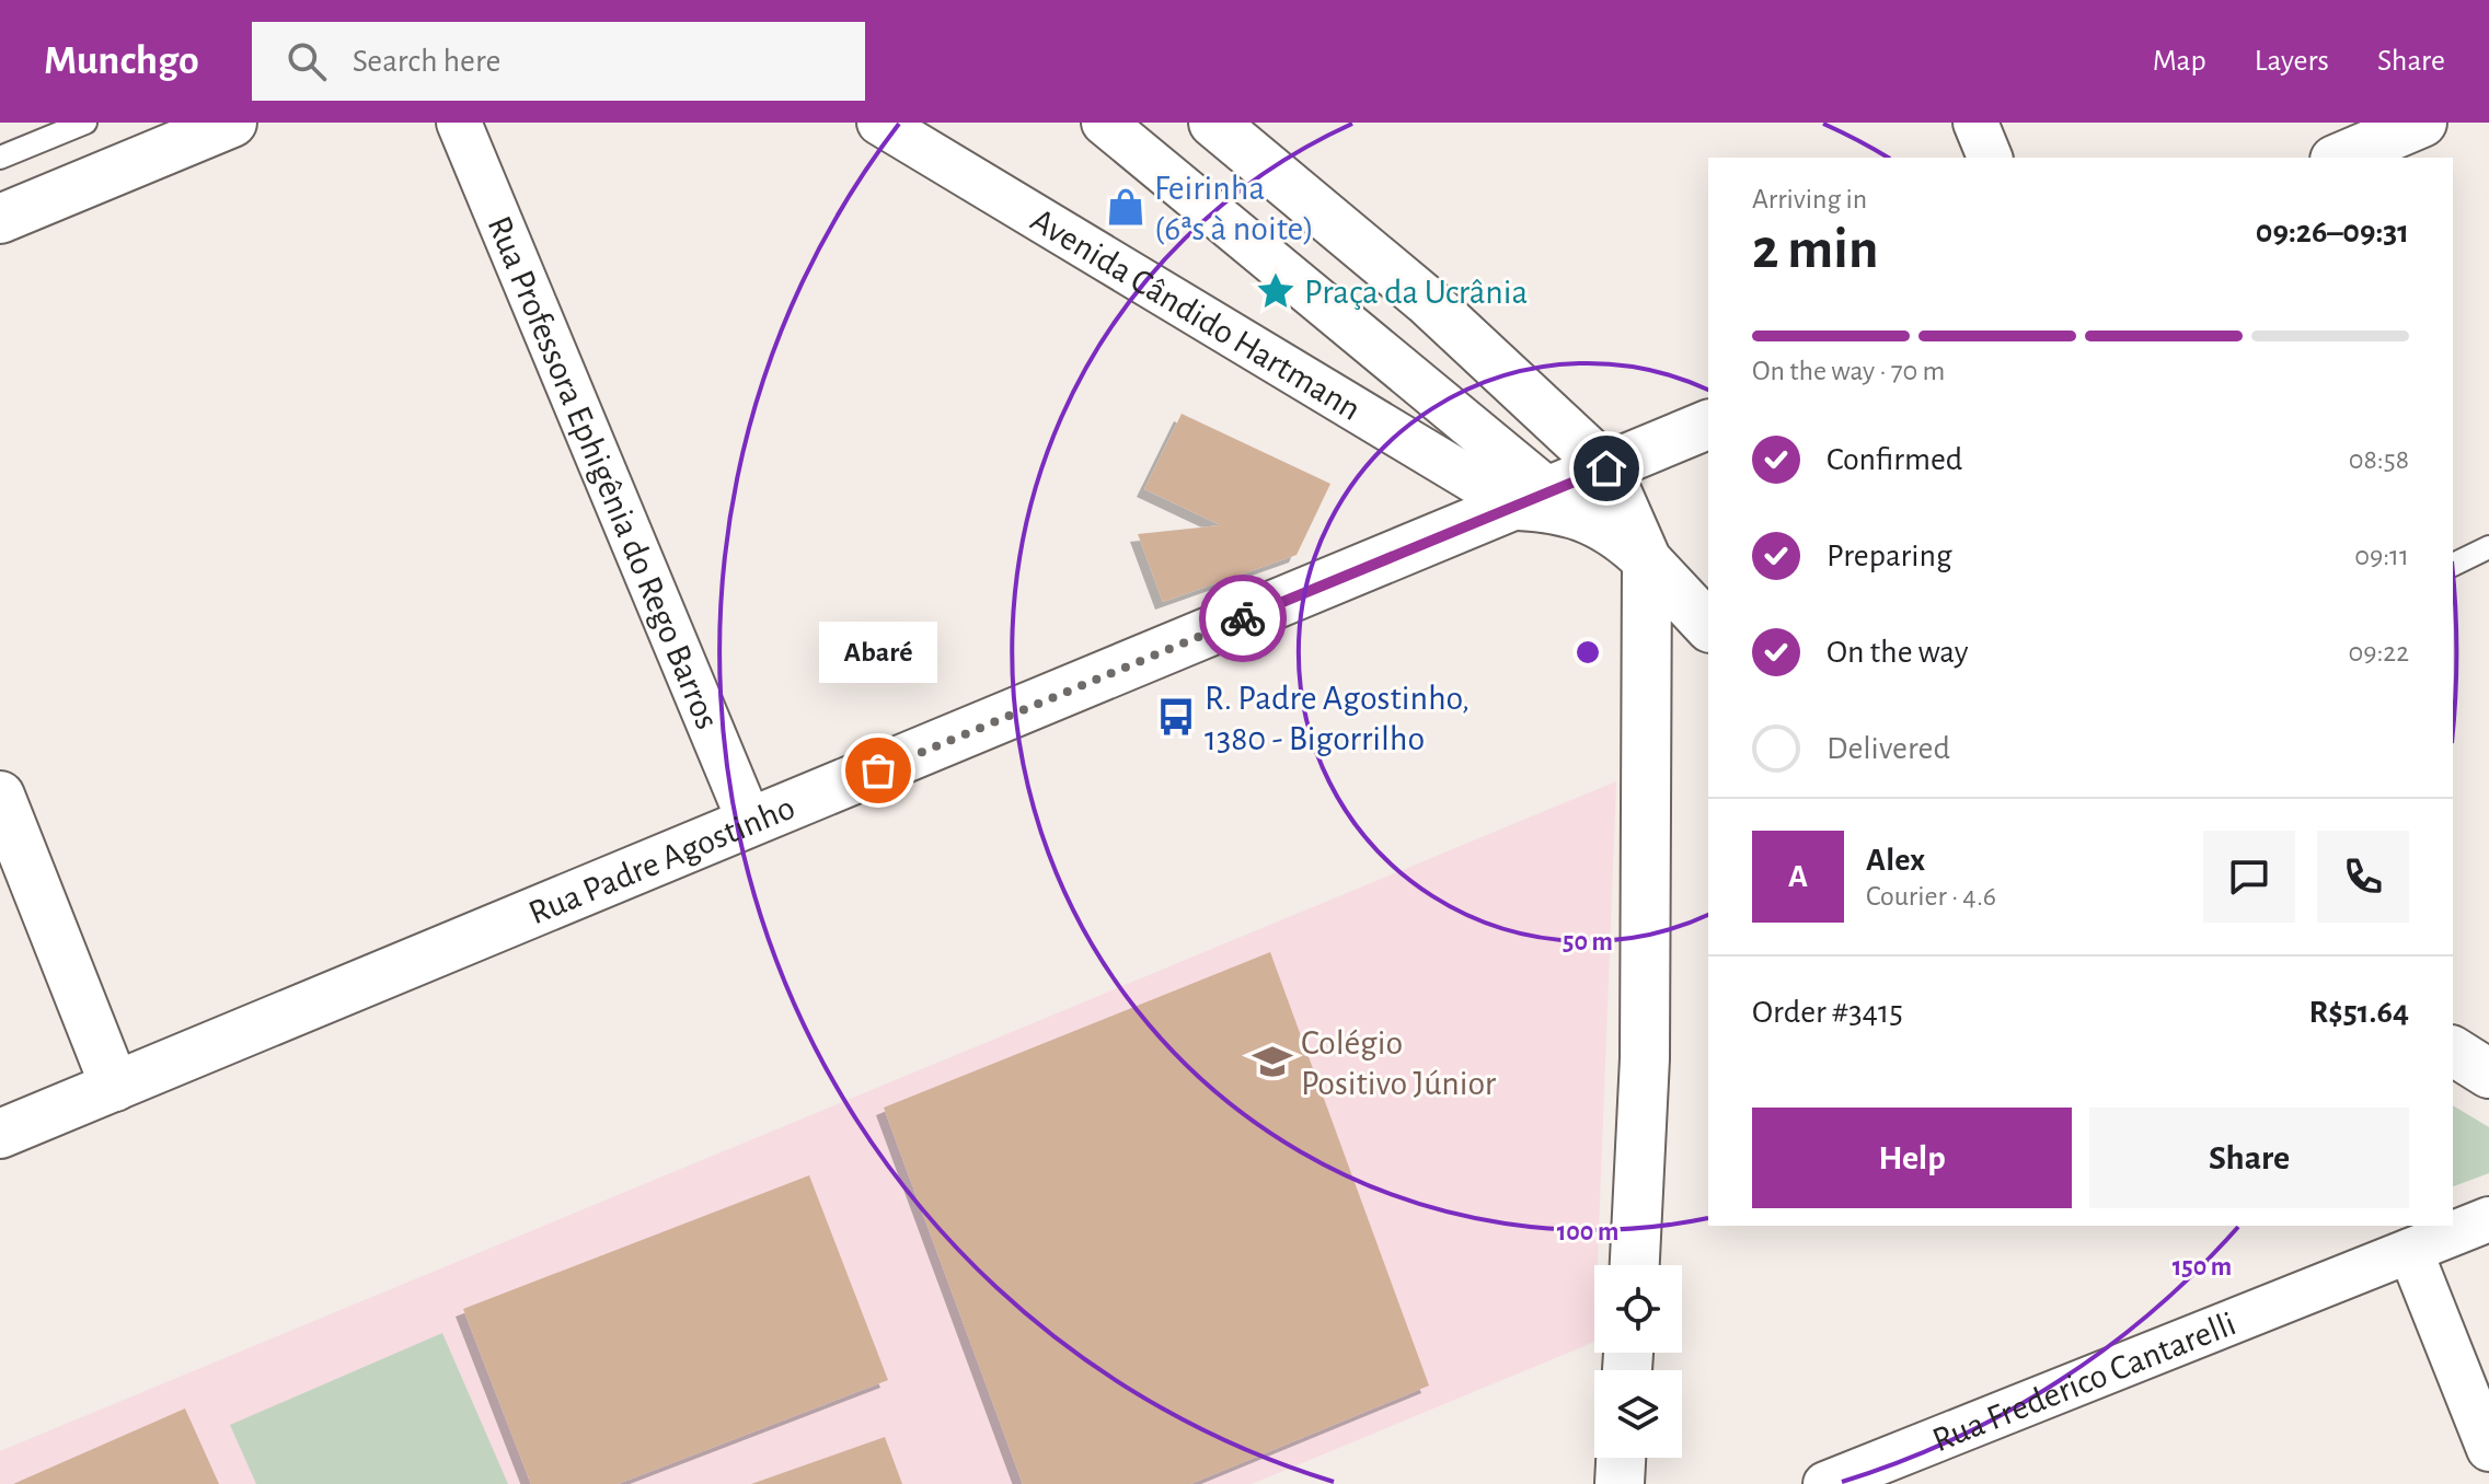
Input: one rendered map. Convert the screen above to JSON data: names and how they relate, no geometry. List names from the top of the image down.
{
  "streets": {
    "main road": ["Rua Padre Agostinho"],
    "street": ["Avenida Cândido Hartmann", "Rua Professora Ephigênia do Rego Barros", "Rua Frederico Cantarelli"]
  },
  "crossings": [
    ["Avenida Cândido Hartmann", "Rua Padre Agostinho"],
    ["Rua Professora Ephigênia do Rego Barros", "Rua Padre Agostinho"]
  ],
  "places": {
    "shop": ["Feirinha (6ªs à noite)"],
    "place": ["Praça da Ucrânia"],
    "bus stop": ["R. Padre Agostinho, 1380 - Bigorrilho"],
    "other": ["Abaré"],
    "school or university": ["Colégio Positivo Júnior"]
  },
  "page": {
    "header": "Munchgo",
    "search": "Search here",
    "nav": ["Map", "Layers", "Share"],
    "heading": ["2 min", "Arriving in", "09:26–09:31"],
    "panel": [
      "Alex",
      "Courier · 4.6",
      "Order #3415",
      "R$51.64"
    ],
    "bar": "On the way · 70 m",
    "list": [
      ["Confirmed", "08:58"],
      ["Preparing", "09:11"],
      ["On the way", "09:22"],
      "Delivered"
    ],
    "bubble": "Abaré",
    "round": "A",
    "buttons": ["Help", "Share"]
  },
  "rings": ["50 m", "100 m", "150 m"]
}
